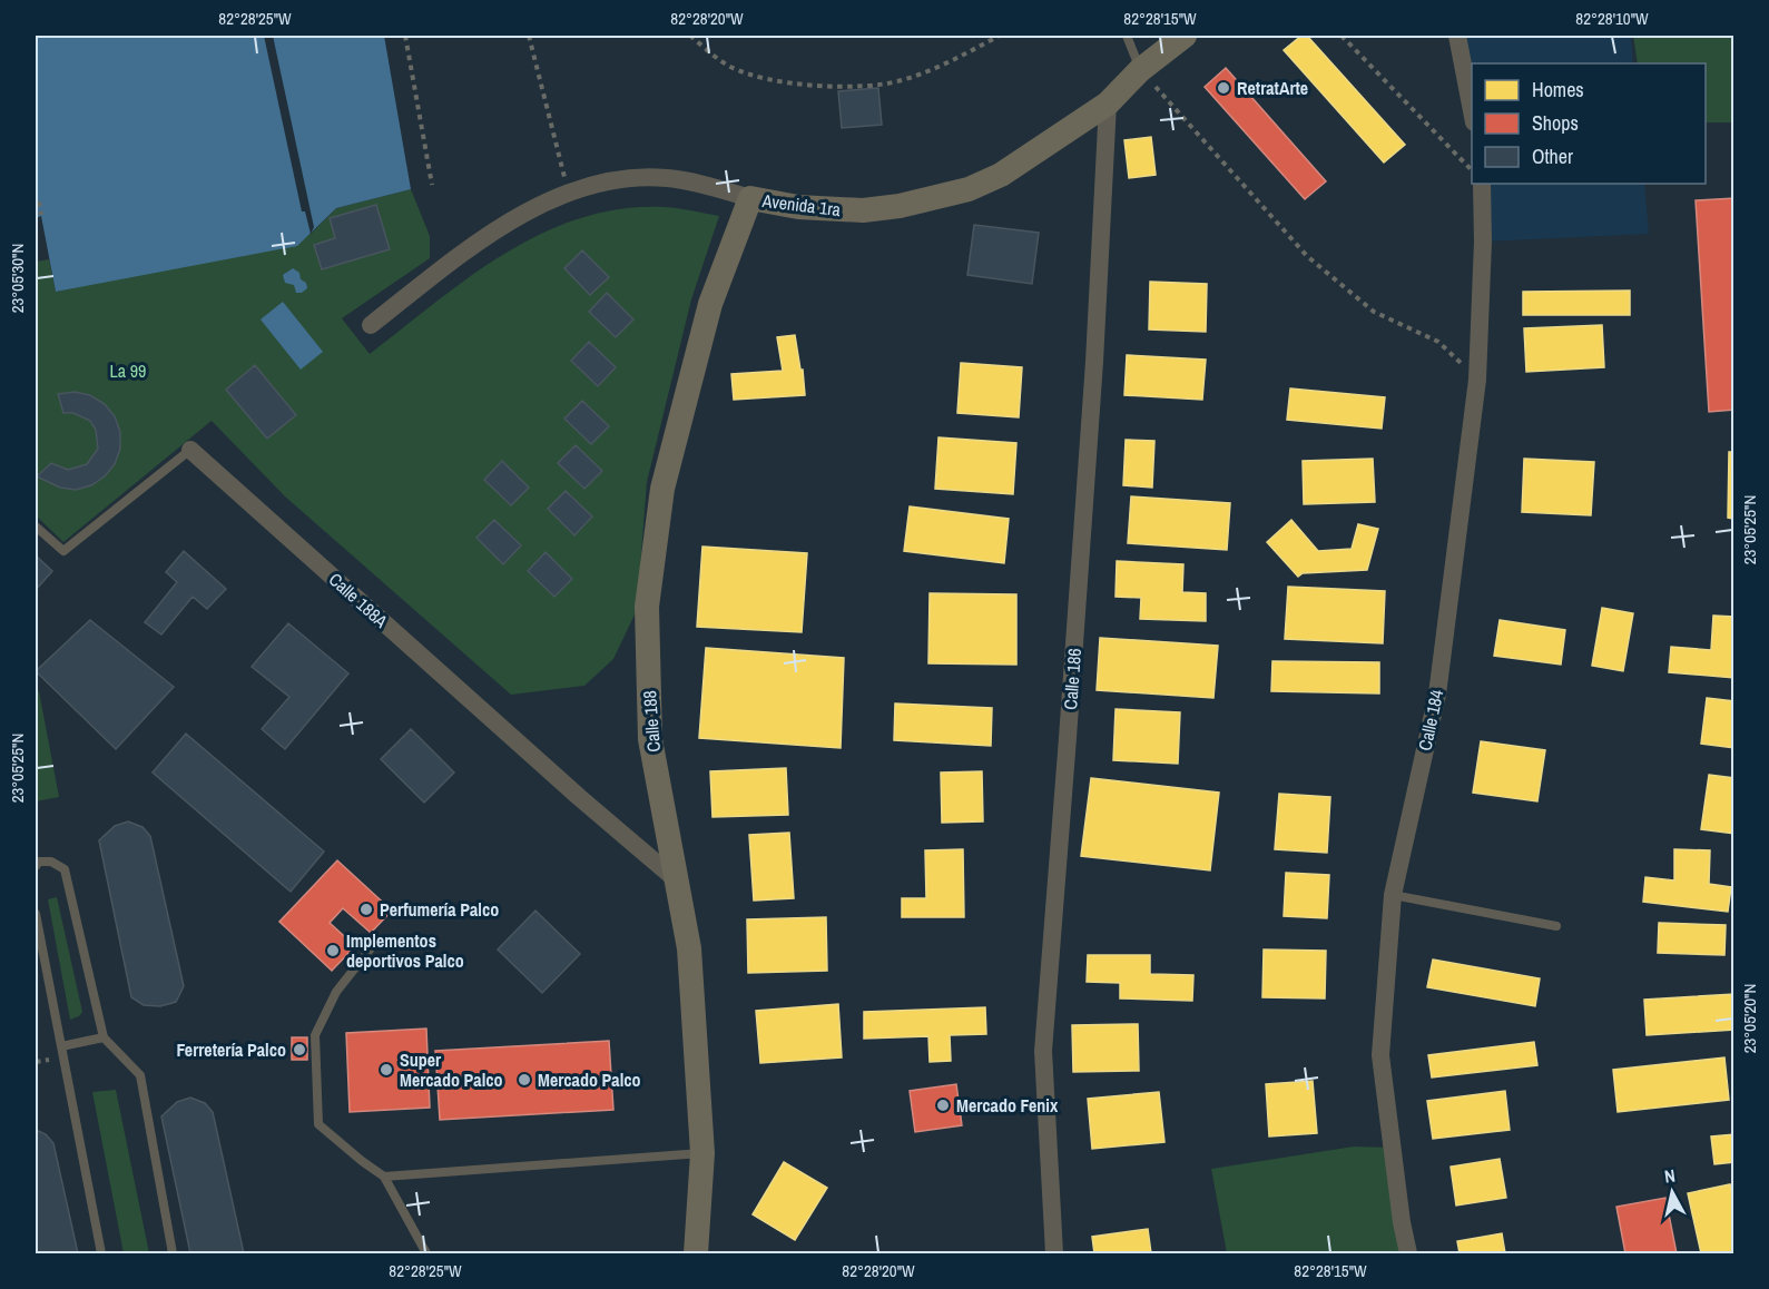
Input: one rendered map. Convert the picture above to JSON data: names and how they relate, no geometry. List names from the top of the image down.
{
  "streets": {
    "street": [
      "Avenida 1ra",
      "Calle 188A",
      "Calle 186",
      "Calle 184",
      "Calle 188"
    ]
  },
  "crossings": [
    ["Avenida 1ra", "Calle 186"],
    ["Avenida 1ra", "Calle 188"],
    ["Calle 188A", "Calle 188"]
  ],
  "parks": ["La 99"],
  "places": [
    "RetratArte",
    "Perfumería Palco",
    "Implementos deportivos Palco",
    "Ferretería Palco",
    "Super Mercado Palco",
    "Mercado Palco",
    "Mercado Fenix"
  ],
  "legend": ["Homes", "Shops", "Other"],
  "north": "top",
  "coordinates": [
    "82°28'25\"W",
    "82°28'20\"W",
    "82°28'15\"W",
    "82°28'10\"W",
    "23°05'30\"N",
    "23°05'25\"N",
    "23°05'20\"N"
  ]
}
